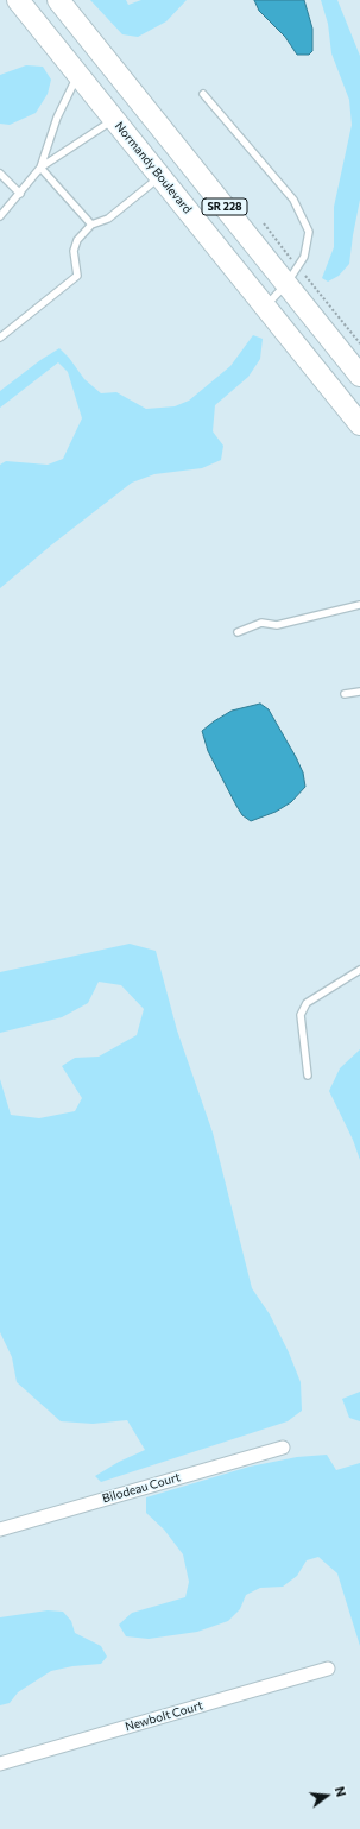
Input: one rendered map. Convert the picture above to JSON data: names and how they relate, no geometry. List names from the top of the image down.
{
  "streets": {
    "main road": ["Normandy Boulevard", "SR 228"],
    "street": ["Bilodeau Court", "Newbolt Court"]
  },
  "north": "right"
}
